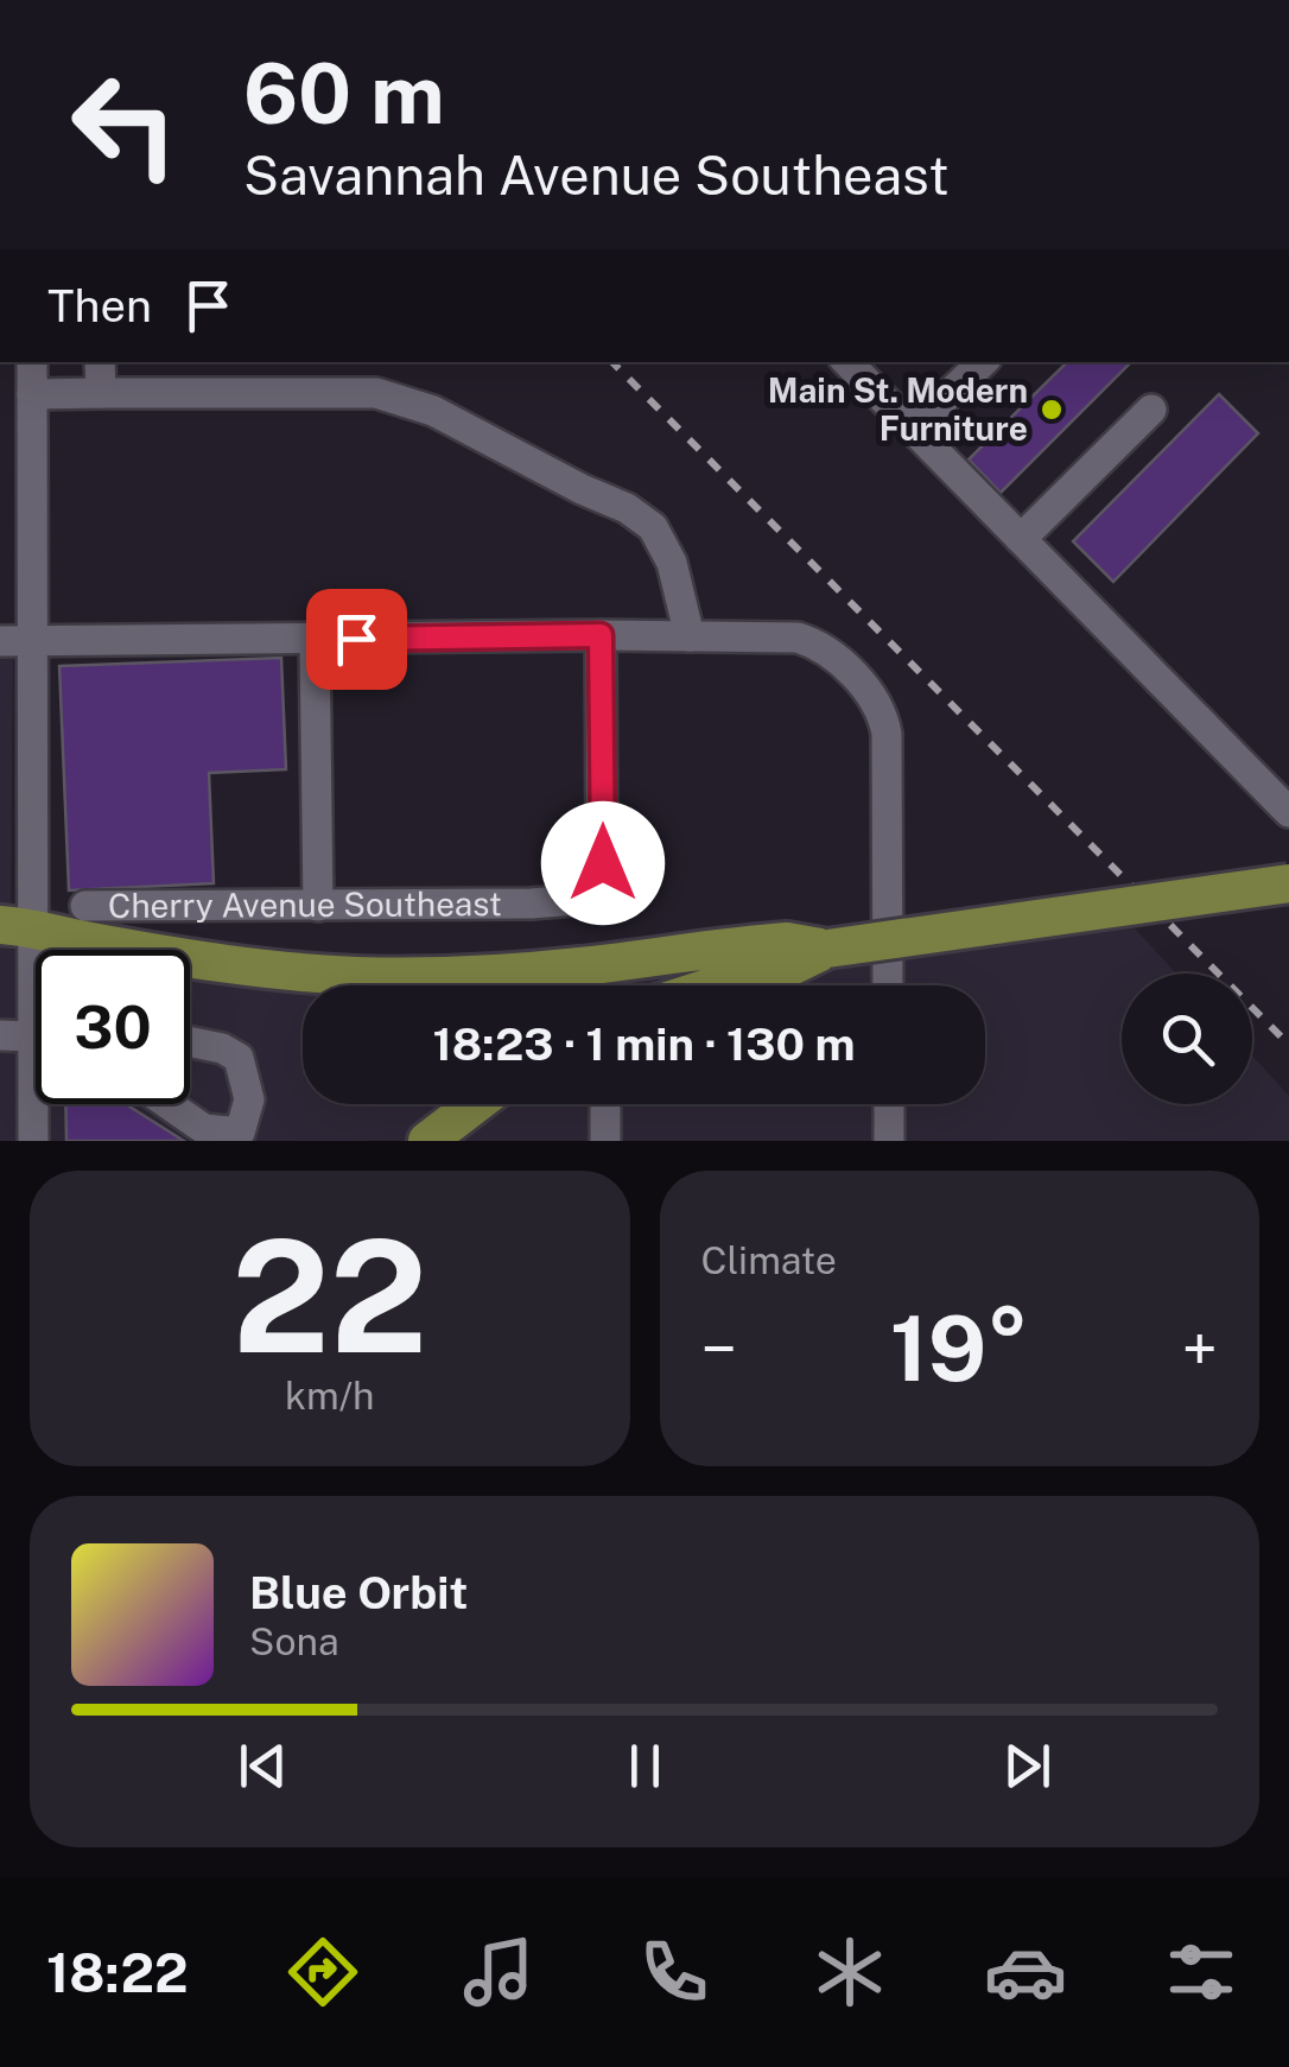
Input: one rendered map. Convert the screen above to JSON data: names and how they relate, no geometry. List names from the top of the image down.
{
  "streets": {
    "main road": ["Cherry Avenue Southeast"]
  },
  "places": ["Main St. Modern Furniture"],
  "page": {
    "turn": ["60 m", "Savannah Avenue Southeast"],
    "then": "Then",
    "limit": "30",
    "trip": "18:23 · 1 min · 130 m",
    "tile": [
      ["22", "km/h"],
      "Climate"
    ],
    "heat": ["−", "19°", "+"],
    "song": ["Blue Orbit", "Sona"],
    "tabs": "18:22"
  }
}
